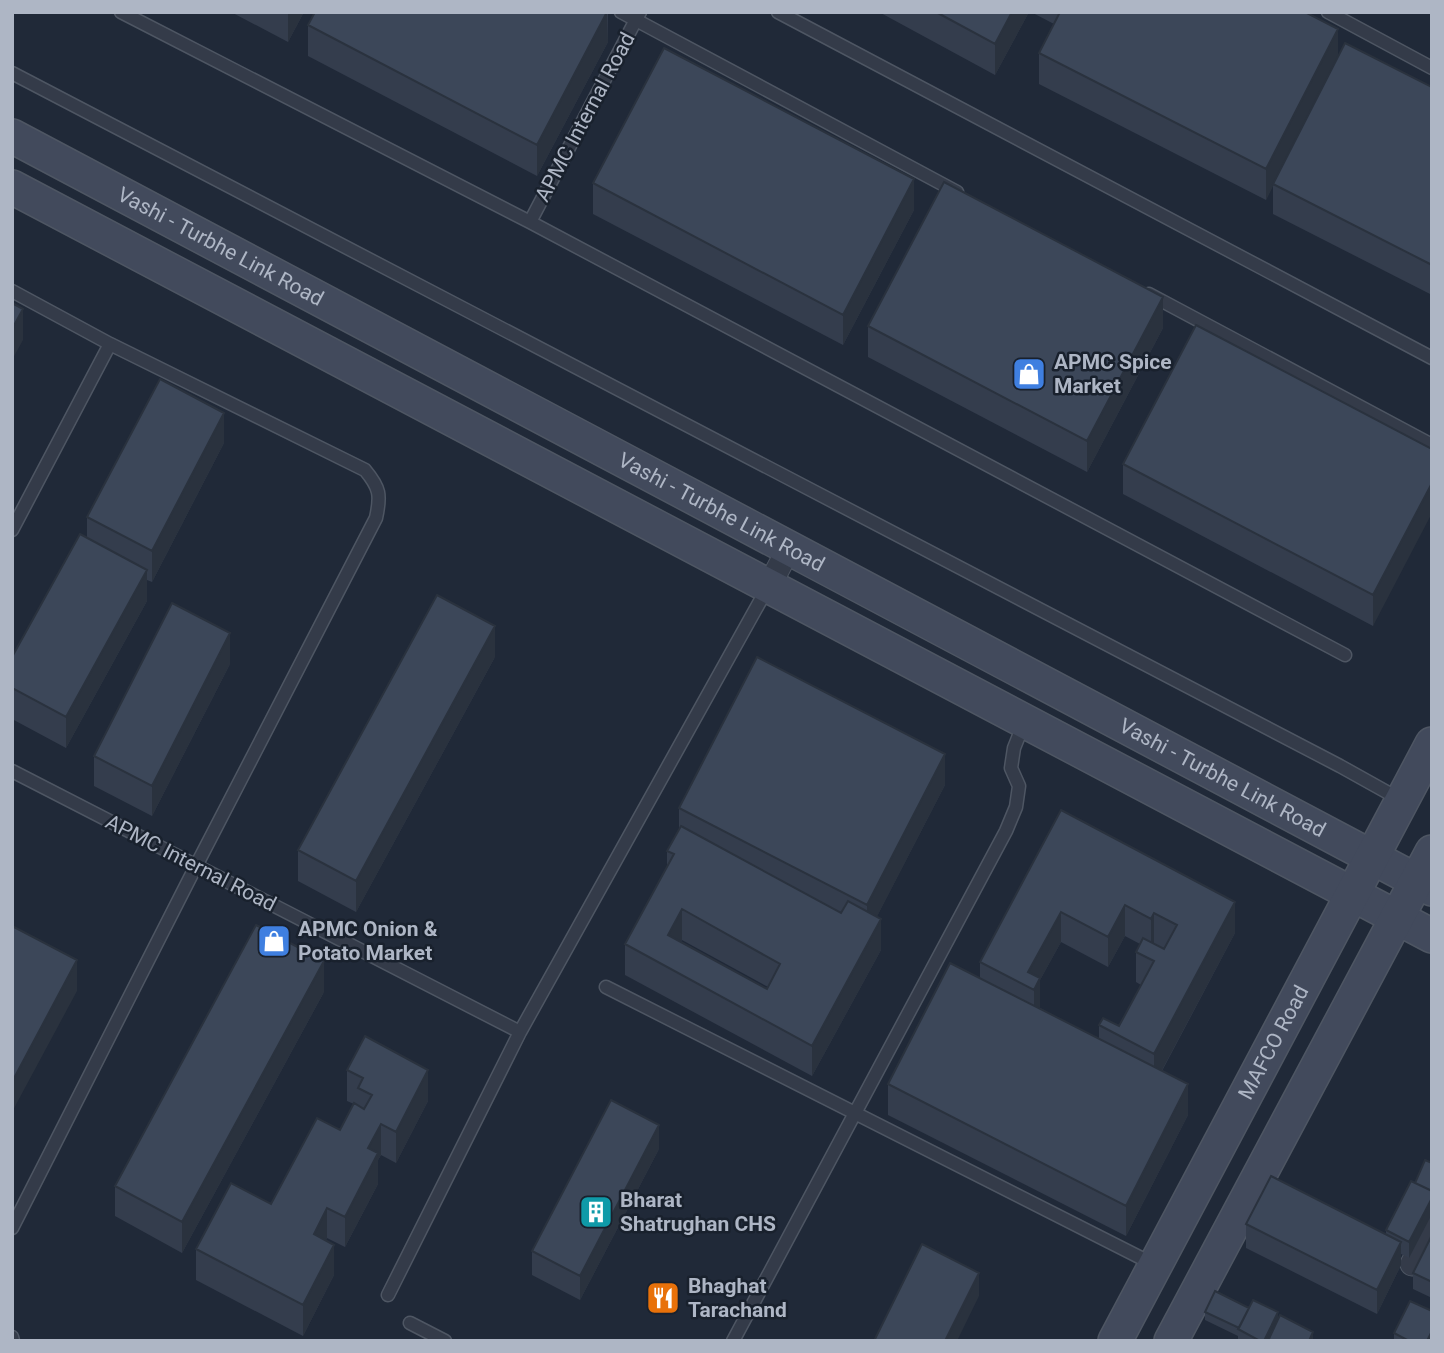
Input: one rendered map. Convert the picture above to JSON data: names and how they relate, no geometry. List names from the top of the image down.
{
  "streets": {
    "main road": ["Vashi - Turbhe Link Road", "MAFCO Road"],
    "lane": ["APMC Internal Road"]
  },
  "crossings": [
    ["Vashi - Turbhe Link Road", "MAFCO Road"]
  ],
  "places": {
    "shop": ["APMC Spice Market", "APMC Onion & Potato Market"],
    "building": ["Bharat Shatrughan CHS"],
    "restaurant": ["Bhaghat Tarachand"]
  }
}
